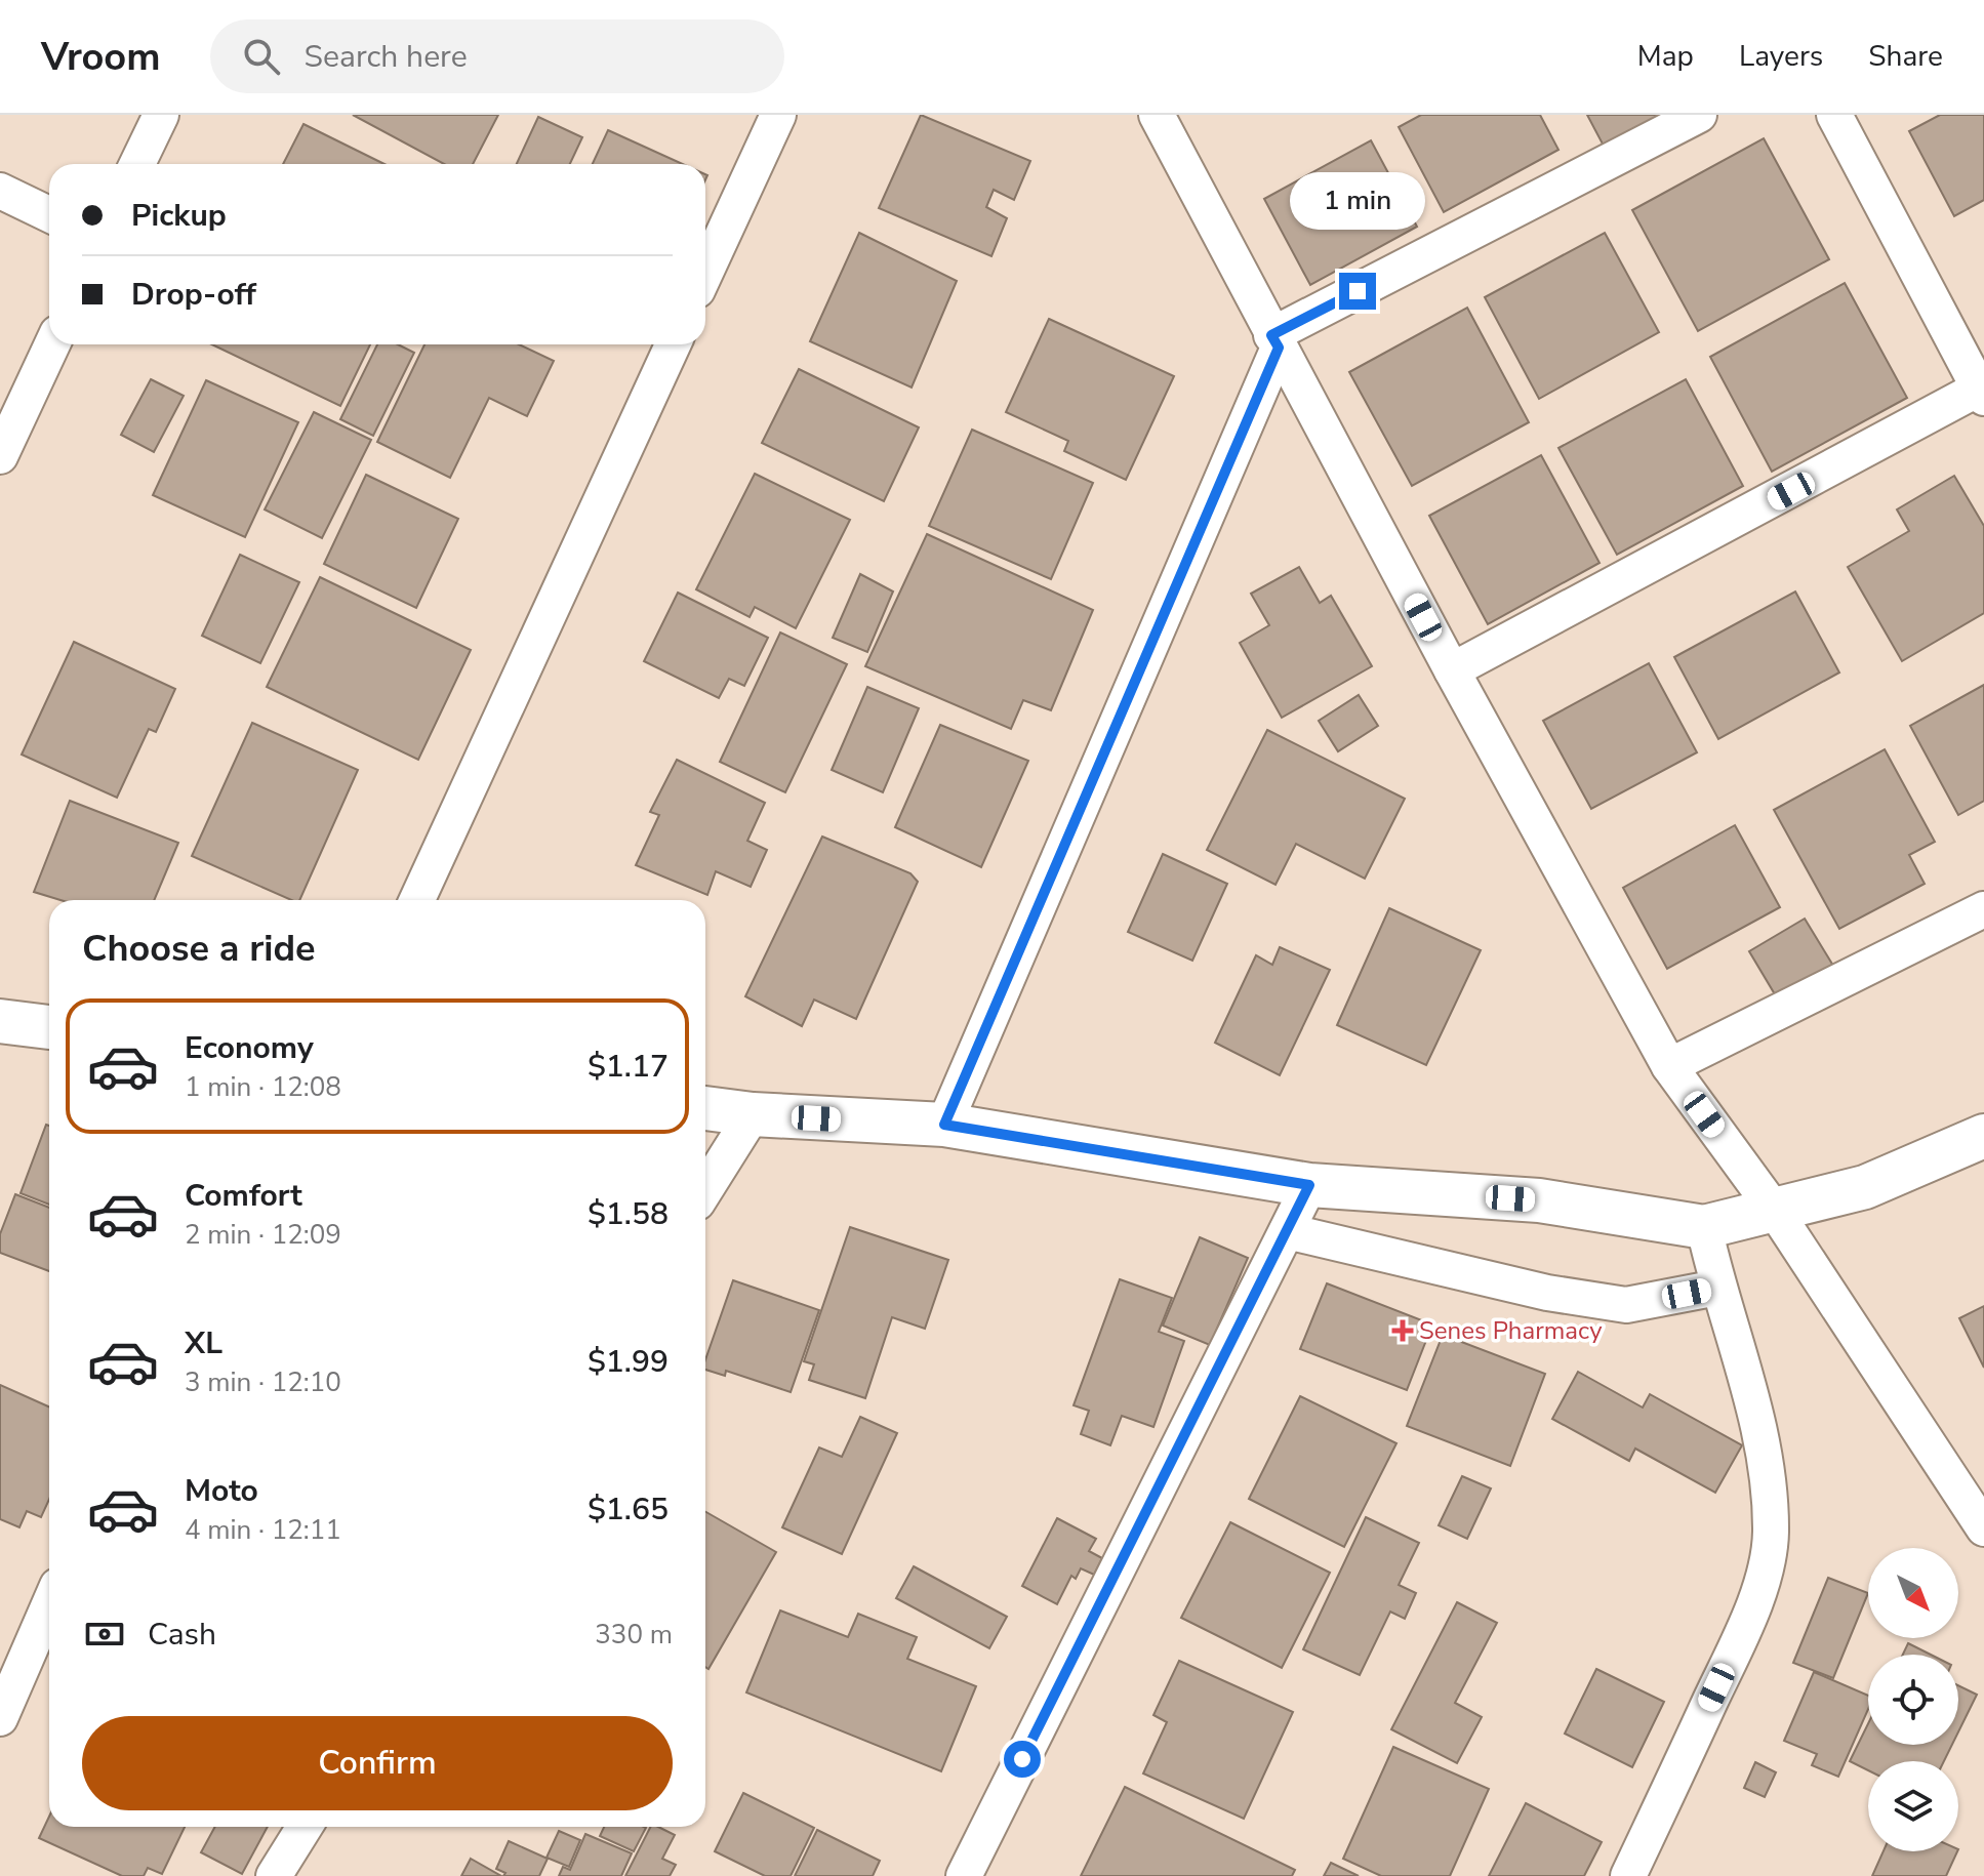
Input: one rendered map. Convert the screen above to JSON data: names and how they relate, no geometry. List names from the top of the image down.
{
  "places": {
    "health": ["Senes Pharmacy"]
  },
  "north": "bottom right",
  "page": {
    "header": "Vroom",
    "search": "Search here",
    "nav": ["Map", "Layers", "Share"],
    "banner": ["Pickup", "Drop-off"],
    "bubble": "1 min",
    "heading": "Choose a ride",
    "list": [
      {
        "name": "Economy",
        "note": "1 min · 12:08",
        "value": "$1.17"
      },
      {
        "name": "Comfort",
        "note": "2 min · 12:09",
        "value": "$1.58"
      },
      {
        "name": "XL",
        "note": "3 min · 12:10",
        "value": "$1.99"
      },
      {
        "name": "Moto",
        "note": "4 min · 12:11",
        "value": "$1.65"
      }
    ],
    "pay": ["Cash", "330 m"],
    "buttons": "Confirm"
  }
}
